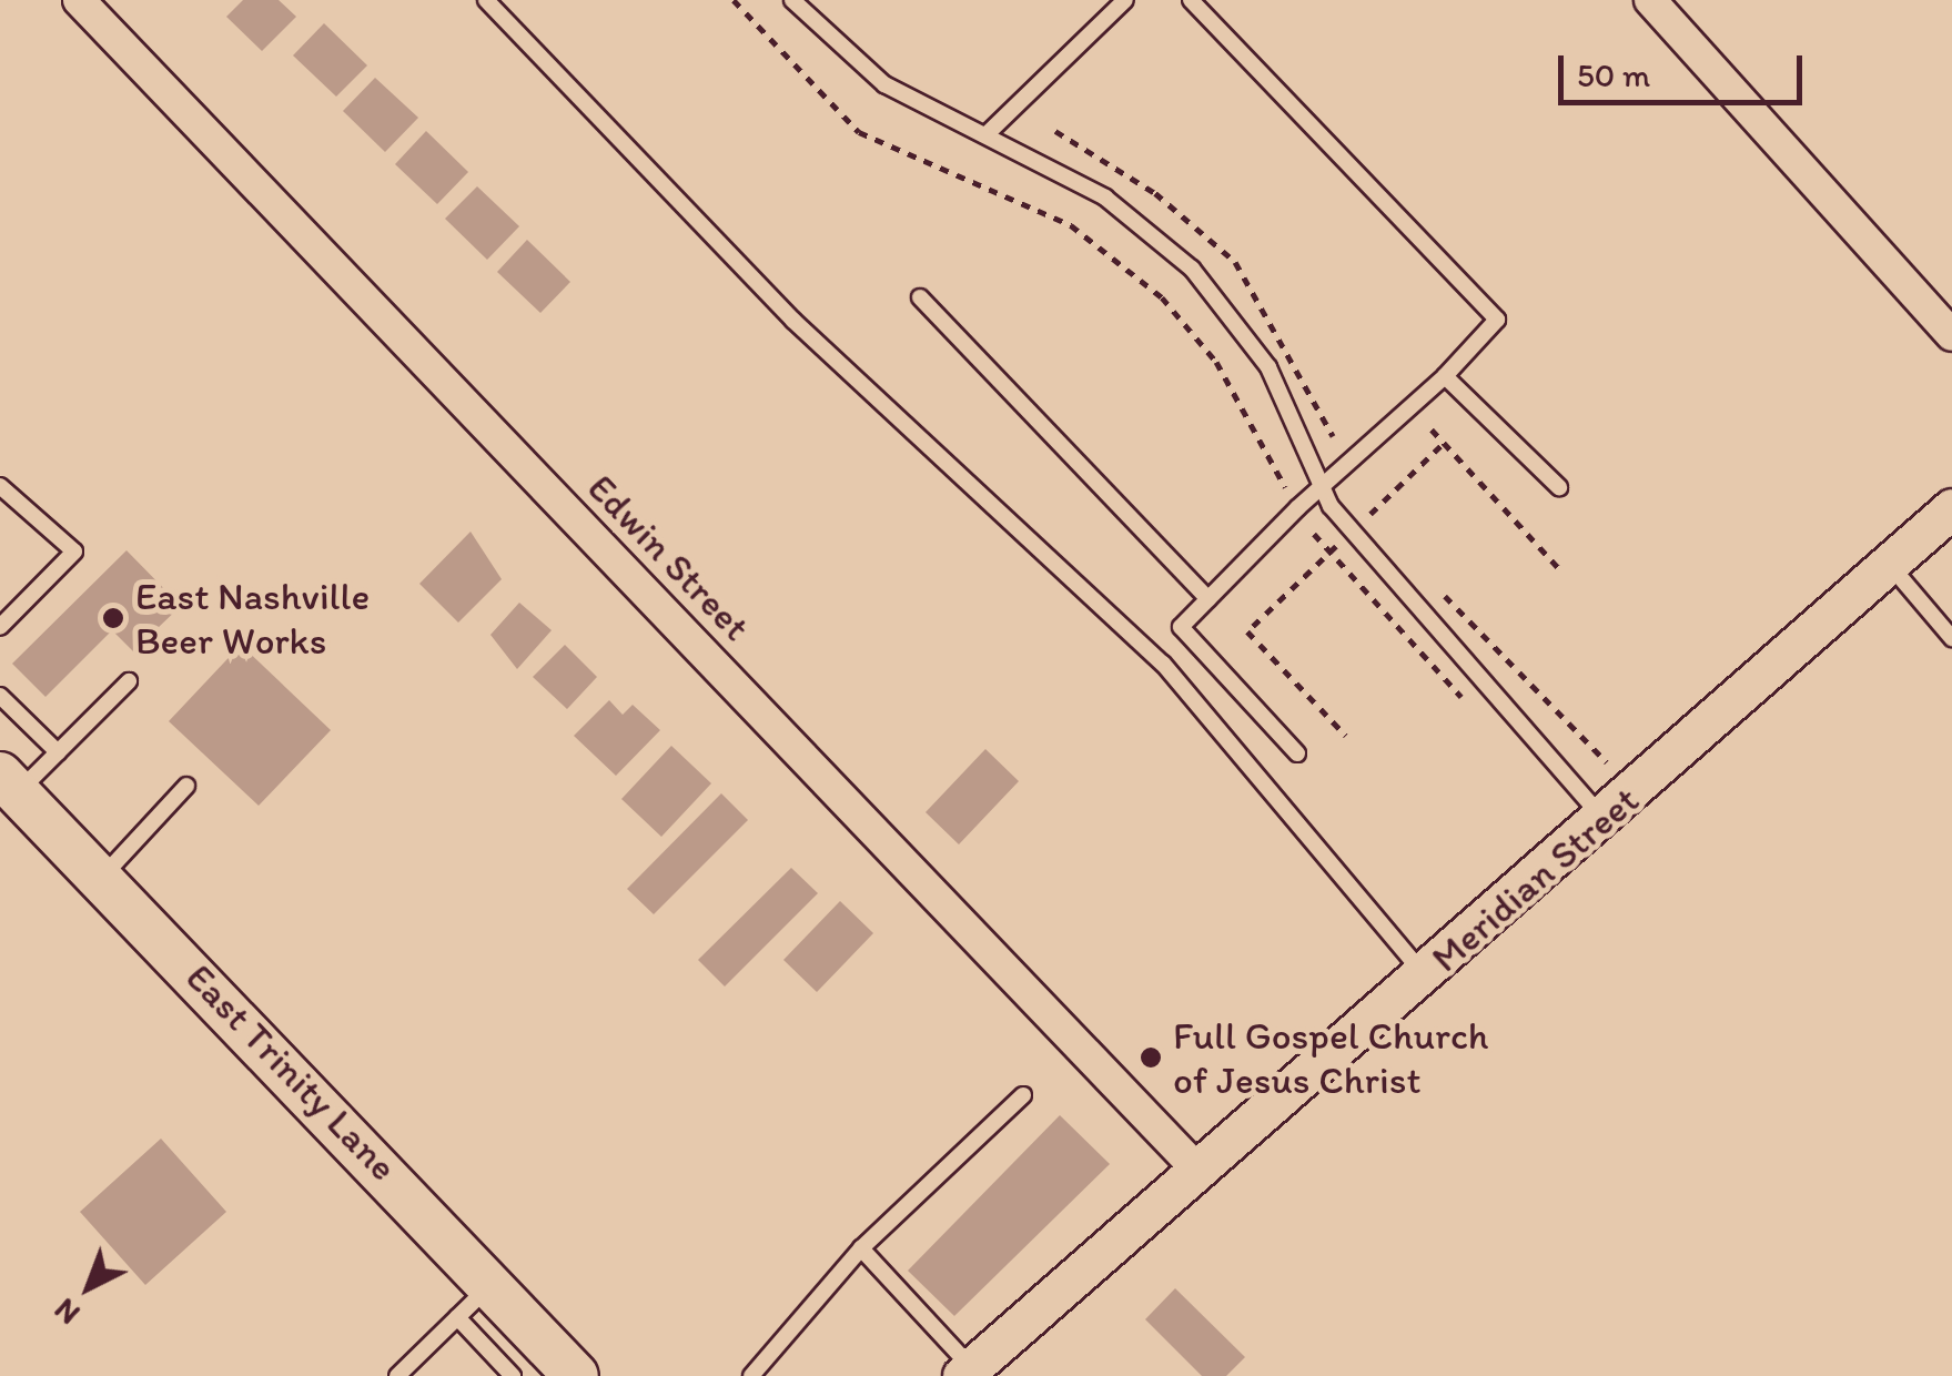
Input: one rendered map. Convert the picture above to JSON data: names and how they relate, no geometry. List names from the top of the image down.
{
  "streets": {
    "main road": ["East Trinity Lane"],
    "street": ["Edwin Street", "Meridian Street"]
  },
  "crossings": [
    ["Edwin Street", "Meridian Street"]
  ],
  "places": ["East Nashville Beer Works", "Full Gospel Church of Jesus Christ"],
  "scale_bar": "50 m",
  "north": "bottom left"
}
